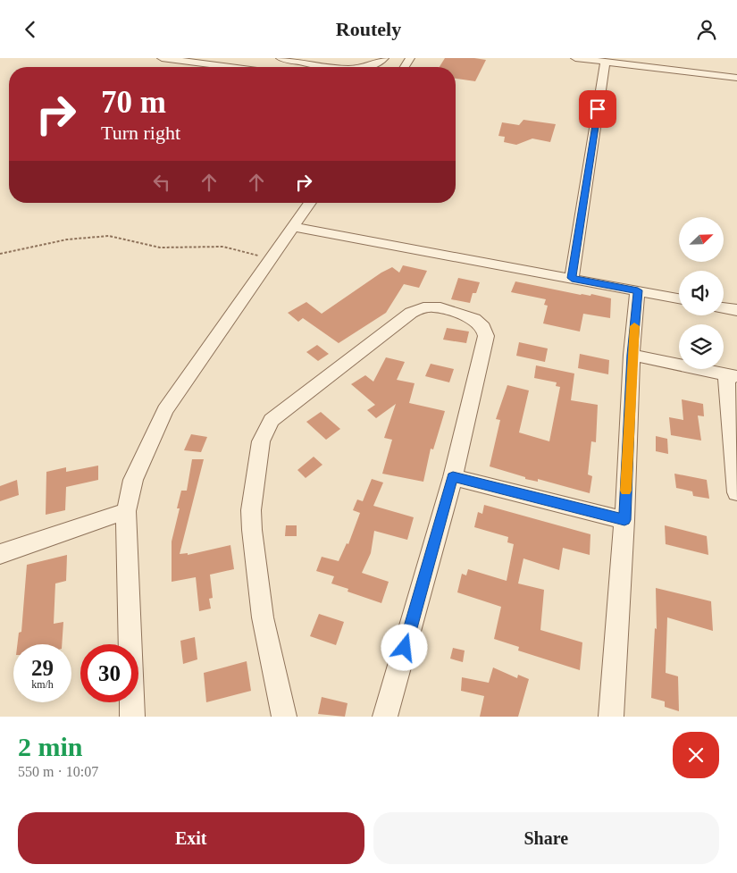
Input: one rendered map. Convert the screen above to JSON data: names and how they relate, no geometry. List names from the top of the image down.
{
  "north": "top right",
  "page": {
    "header": "Routely",
    "turn": ["70 m", "Turn right"],
    "speed": "29 km/h",
    "limit": "30",
    "heading": ["2 min", "550 m · 10:07"],
    "buttons": ["Exit", "Share"]
  }
}
